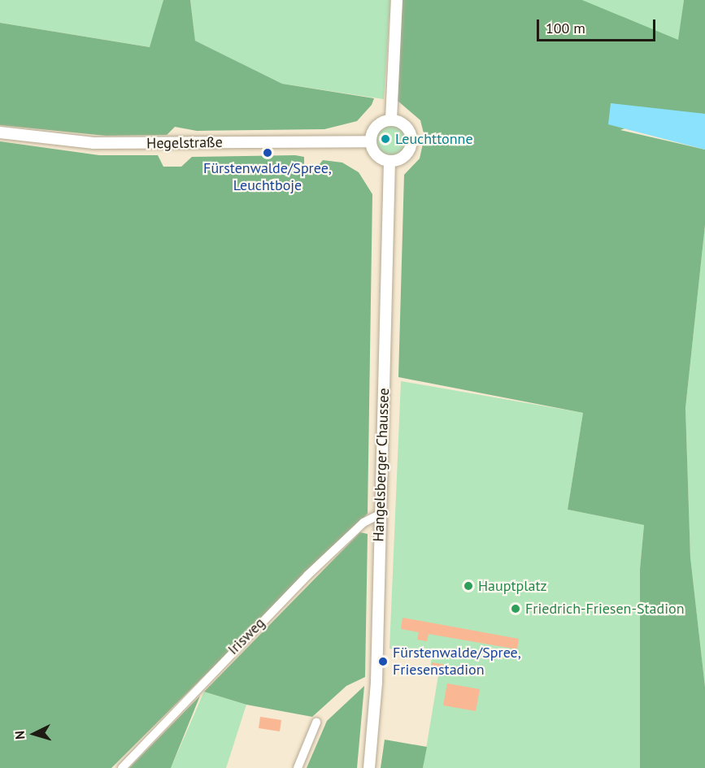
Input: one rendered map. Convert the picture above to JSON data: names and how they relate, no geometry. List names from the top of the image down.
{
  "streets": {
    "main road": ["Hegelstraße", "Hangelsberger Chaussee"],
    "street": ["Irisweg"]
  },
  "crossings": [
    ["Hegelstraße", "Hangelsberger Chaussee"],
    ["Hangelsberger Chaussee", "Irisweg"]
  ],
  "places": [
    "Leuchttonne",
    "Fürstenwalde/Spree, Leuchtboje",
    "Hauptplatz",
    "Friedrich-Friesen-Stadion",
    "Fürstenwalde/Spree, Friesenstadion"
  ],
  "scale_bar": "100 m",
  "north": "left"
}
